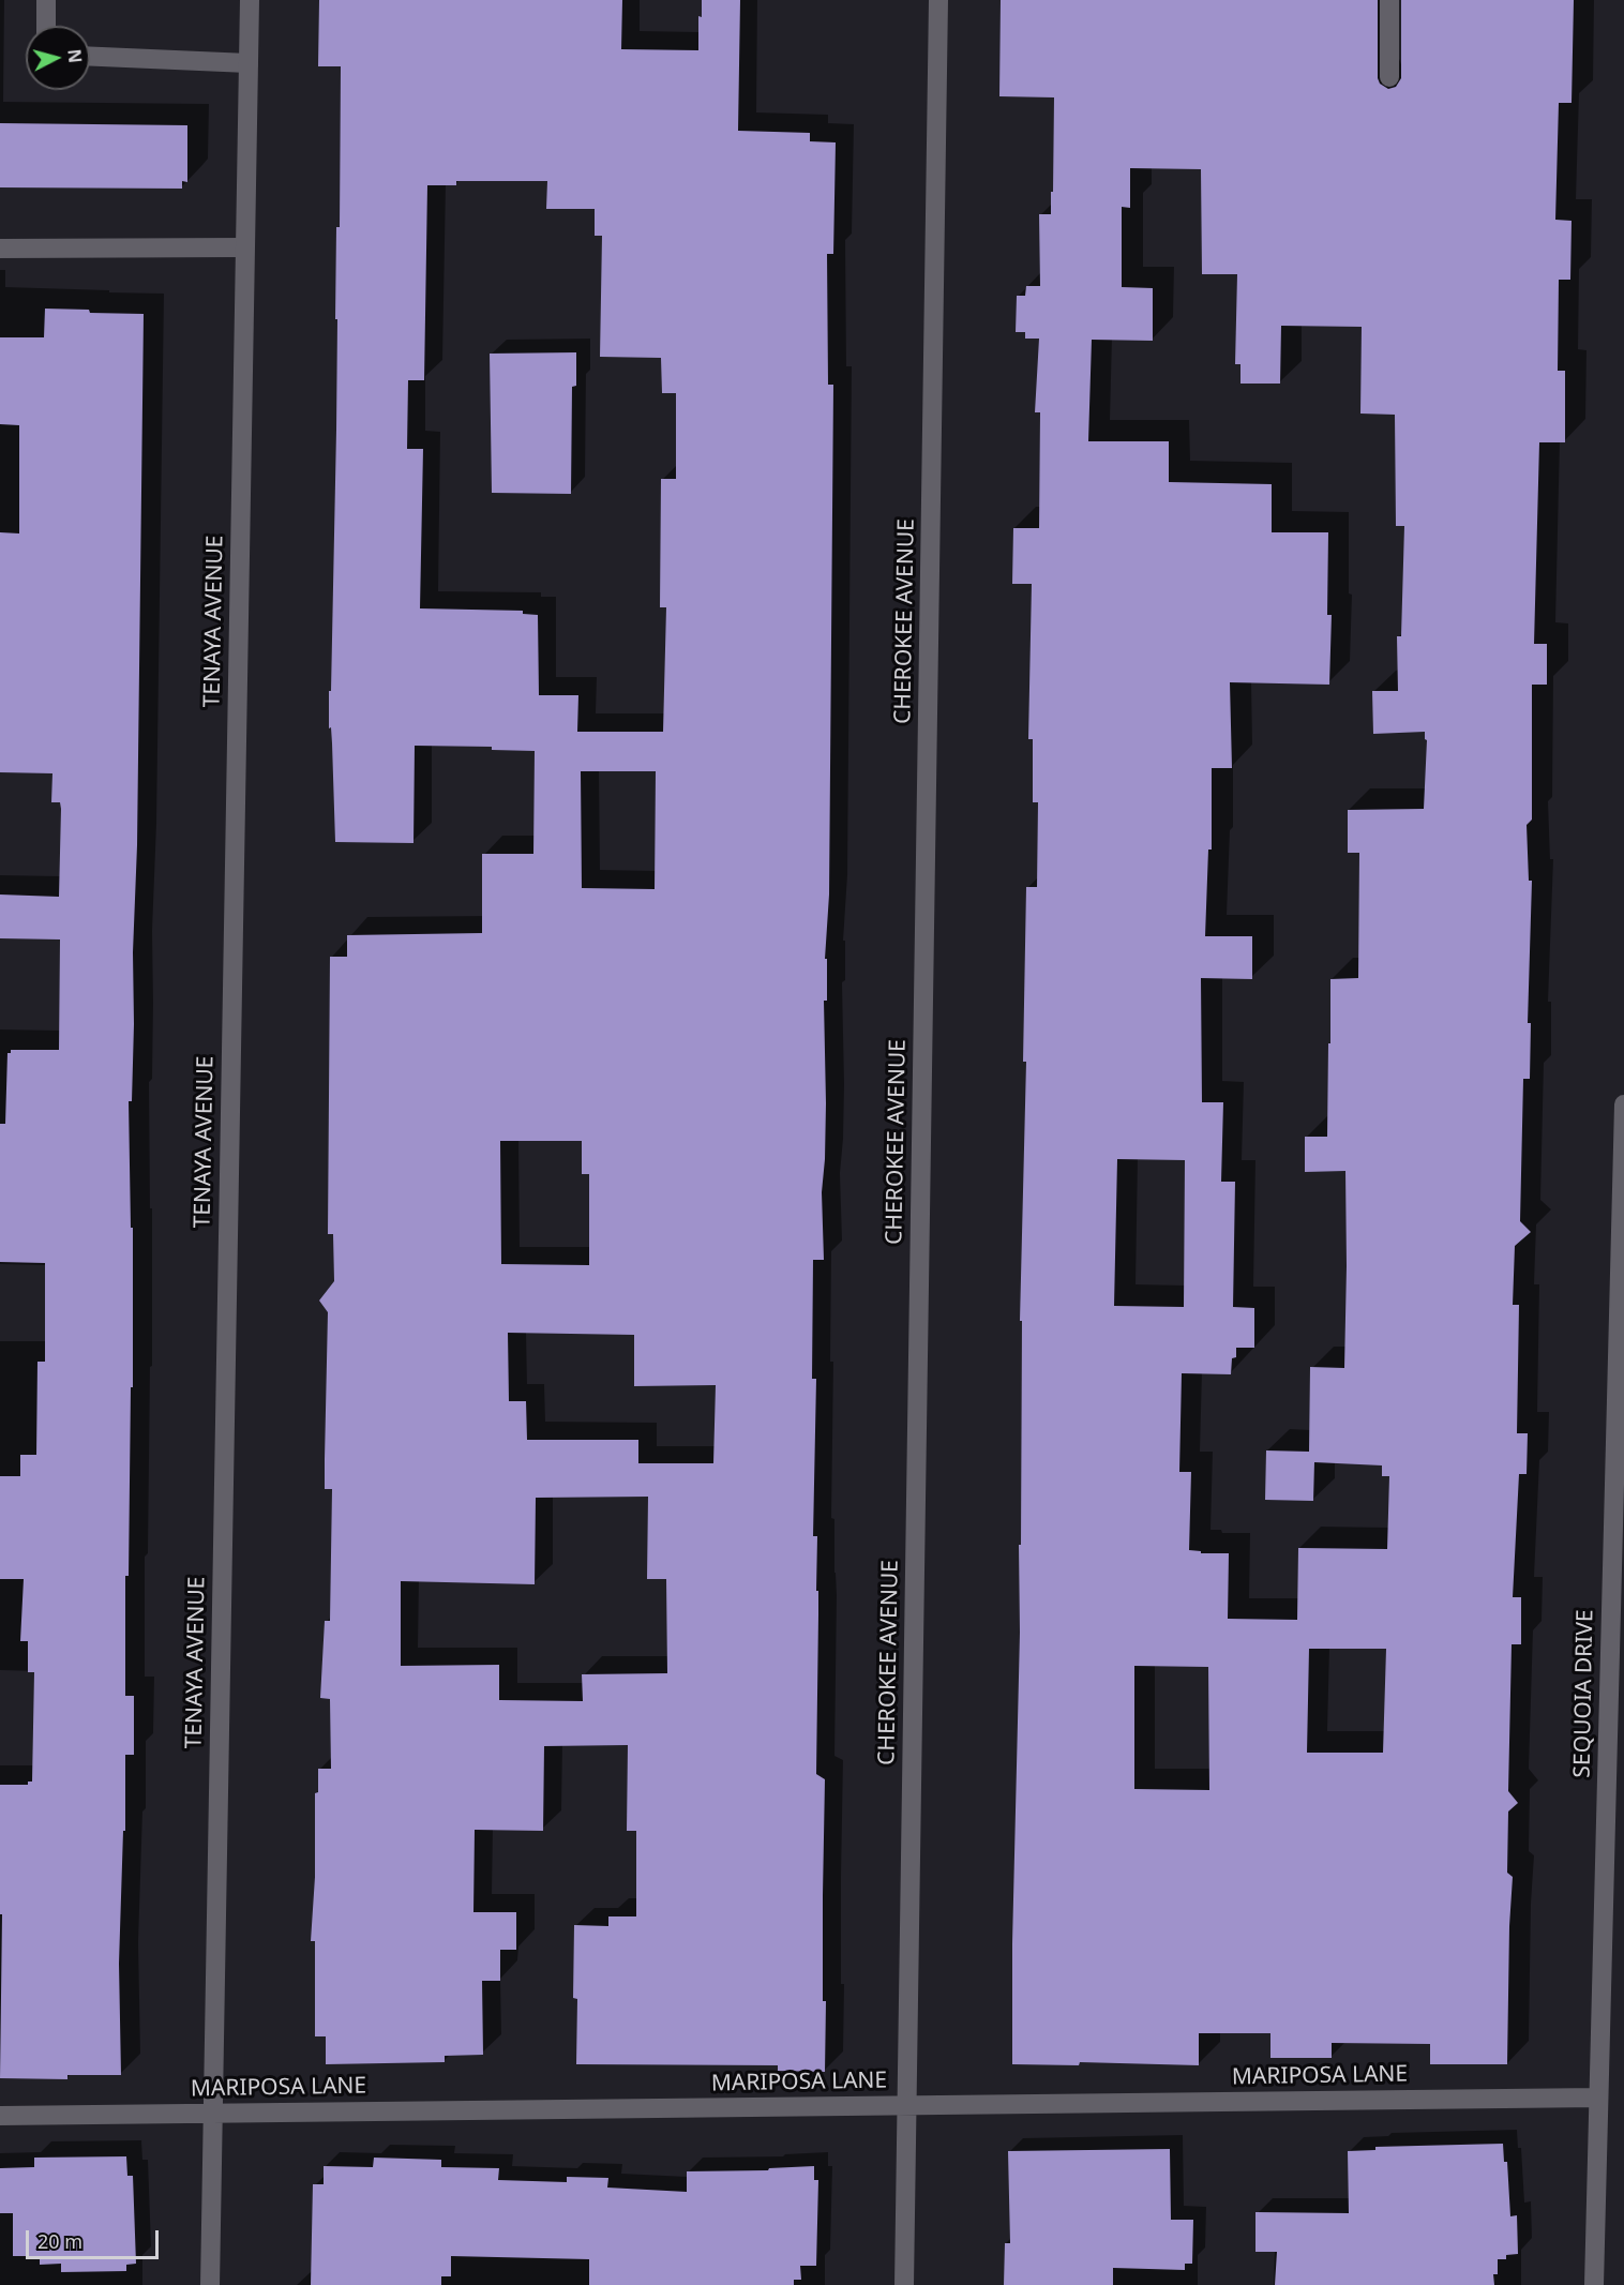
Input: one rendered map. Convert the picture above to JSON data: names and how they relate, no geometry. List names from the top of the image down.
{
  "streets": {
    "street": [
      "TENAYA AVENUE",
      "CHEROKEE AVENUE",
      "SEQUOIA DRIVE",
      "MARIPOSA LANE"
    ]
  },
  "crossings": [
    ["TENAYA AVENUE", "MARIPOSA LANE"],
    ["CHEROKEE AVENUE", "MARIPOSA LANE"],
    ["SEQUOIA DRIVE", "MARIPOSA LANE"]
  ],
  "scale_bar": "20 m",
  "north": "right"
}
